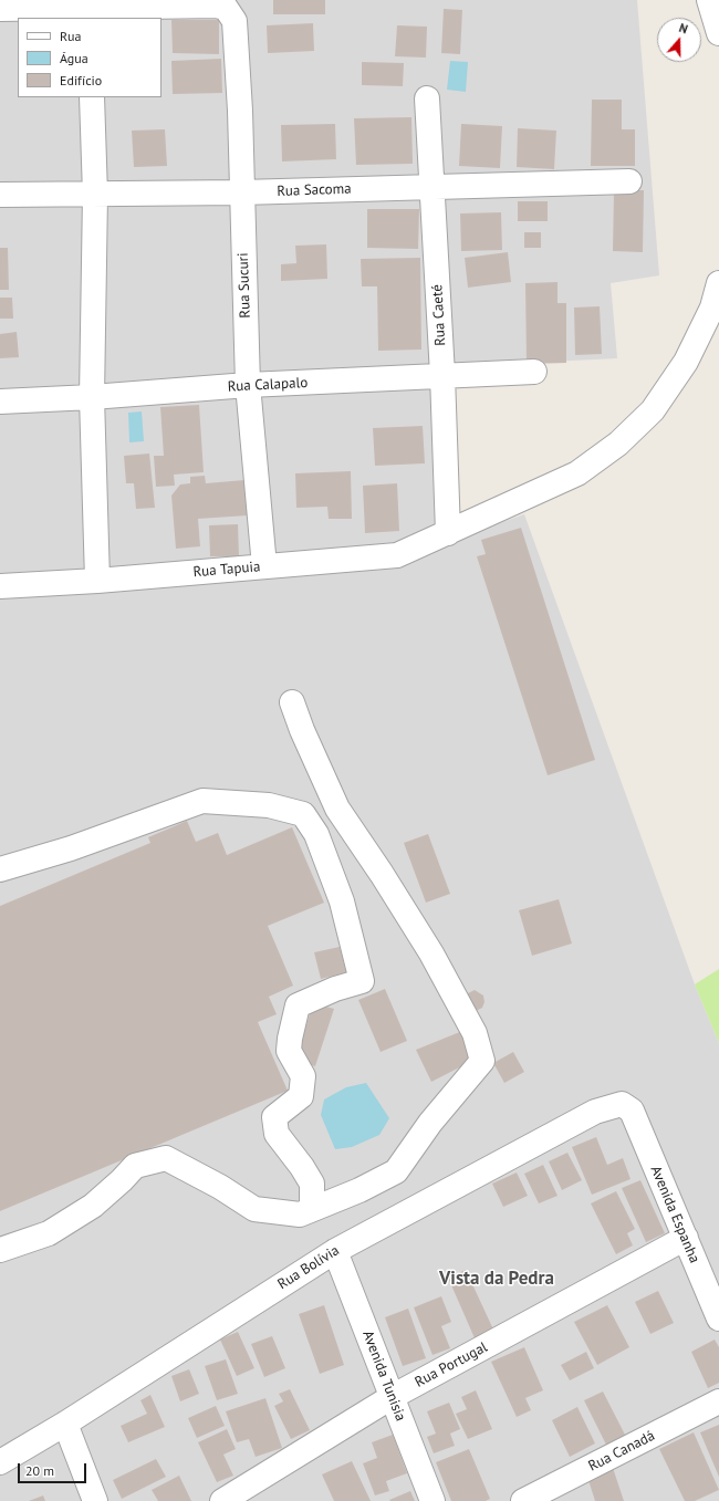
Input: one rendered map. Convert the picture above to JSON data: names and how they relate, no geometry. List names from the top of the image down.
{
  "streets": {
    "street": [
      "Rua Sacoma",
      "Rua Sucuri",
      "Rua Caeté",
      "Rua Calapalo",
      "Rua Tapuia",
      "Avenida Espanha",
      "Rua Bolívia",
      "Rua Portugal",
      "Avenida Tunisia",
      "Rua Canadá"
    ]
  },
  "crossings": [
    ["Rua Sacoma", "Rua Sucuri"],
    ["Rua Sacoma", "Rua Caeté"],
    ["Rua Sucuri", "Rua Calapalo"],
    ["Rua Sucuri", "Rua Tapuia"],
    ["Rua Caeté", "Rua Calapalo"],
    ["Rua Caeté", "Rua Tapuia"],
    ["Avenida Espanha", "Rua Bolívia"],
    ["Avenida Espanha", "Rua Portugal"],
    ["Rua Bolívia", "Avenida Tunisia"],
    ["Rua Portugal", "Avenida Tunisia"]
  ],
  "districts": ["Vista da Pedra"],
  "legend": ["Rua", "Água", "Edifício"],
  "scale_bar": "20 m",
  "north": "top"
}
